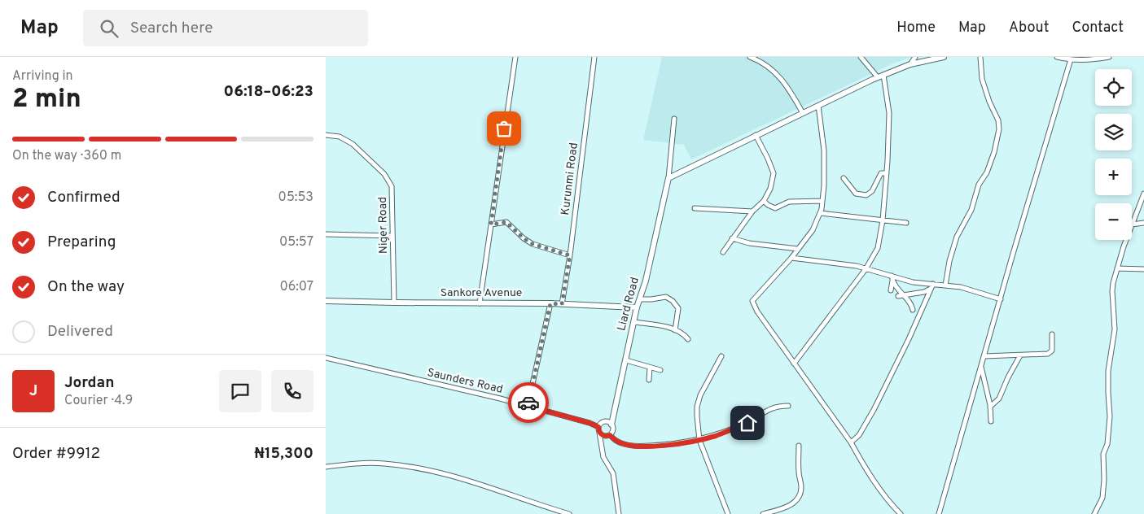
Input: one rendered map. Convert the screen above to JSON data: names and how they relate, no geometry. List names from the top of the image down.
{
  "streets": {
    "street": [
      "Kurunmi Road",
      "Niger Road",
      "Sankore Avenue",
      "Liard Road",
      "Saunders Road"
    ]
  },
  "crossings": [
    ["Kurunmi Road", "Sankore Avenue"],
    ["Niger Road", "Sankore Avenue"],
    ["Sankore Avenue", "Liard Road"],
    ["Liard Road", "Saunders Road"]
  ],
  "page": {
    "header": "Map",
    "search": "Search here",
    "nav": [
      "Home",
      "Map",
      "About",
      "Contact"
    ],
    "heading": ["2 min", "Arriving in", "06:18–06:23"],
    "panel": [
      "Jordan",
      "Courier · 4.9",
      "Order #9912",
      "₦15,300"
    ],
    "map_buttons": ["+", "−"],
    "bar": "On the way · 360 m",
    "list": [
      ["Confirmed", "05:53"],
      ["Preparing", "05:57"],
      ["On the way", "06:07"],
      "Delivered"
    ],
    "round": "J"
  }
}
